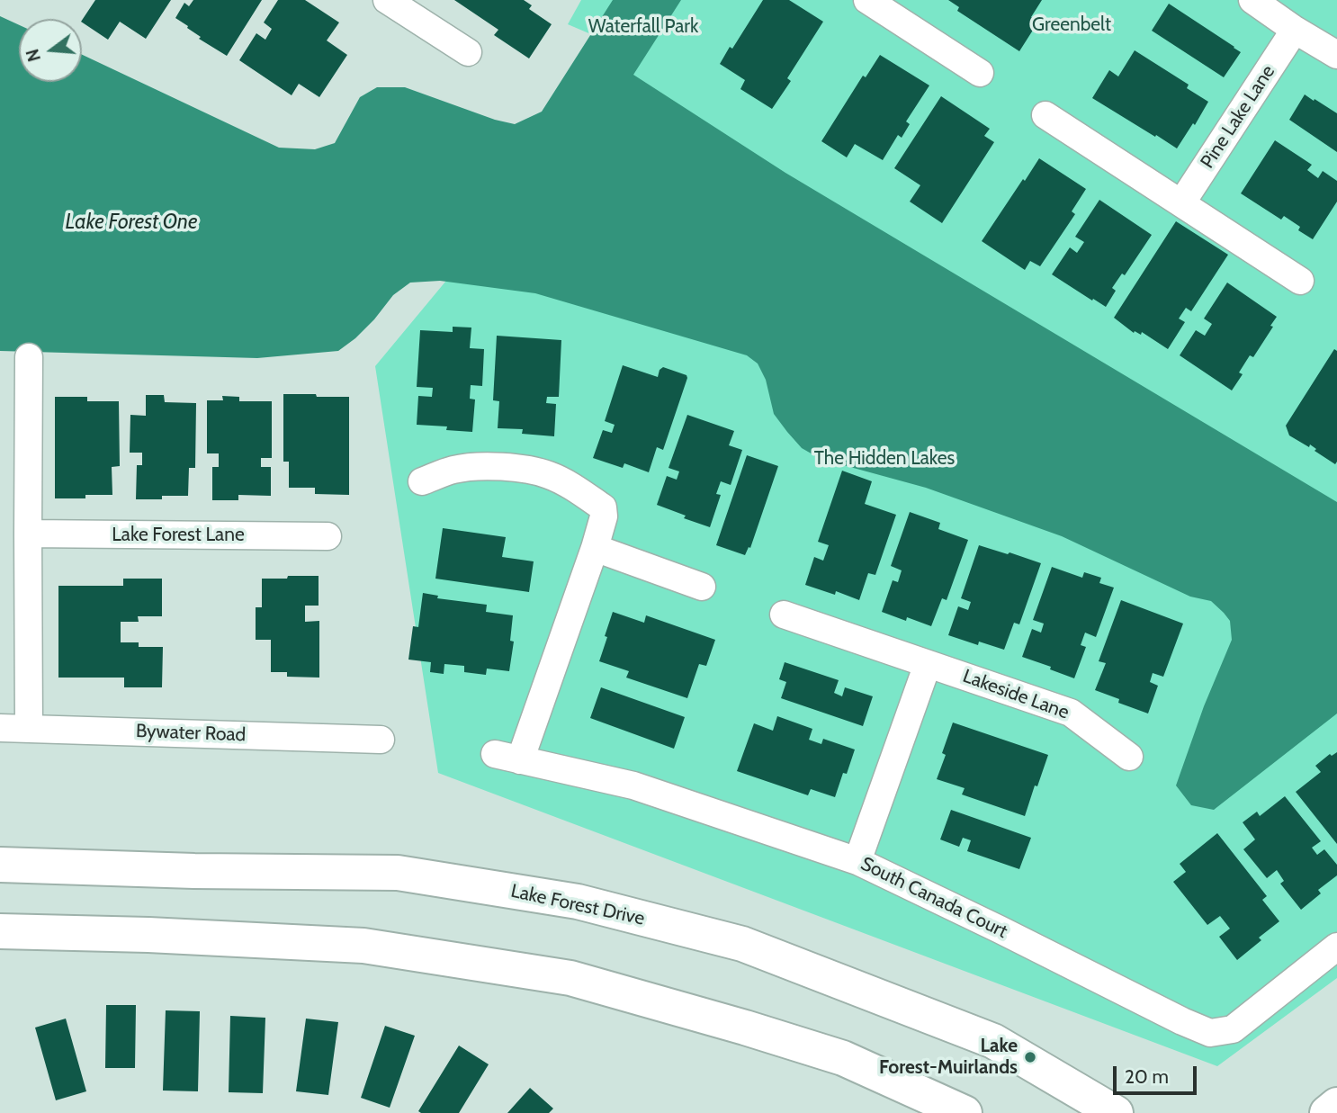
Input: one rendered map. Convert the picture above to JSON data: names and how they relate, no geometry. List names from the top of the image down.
{
  "streets": {
    "main road": ["Lake Forest Drive"],
    "street": [
      "Pine Lake Lane",
      "Lake Forest Lane",
      "Lakeside Lane",
      "Bywater Road",
      "South Canada Court"
    ]
  },
  "water": ["Lake Forest One"],
  "parks": ["Greenbelt", "Waterfall Park", "The Hidden Lakes"],
  "places": ["Lake Forest-Muirlands"],
  "scale_bar": "20 m",
  "north": "left"
}
